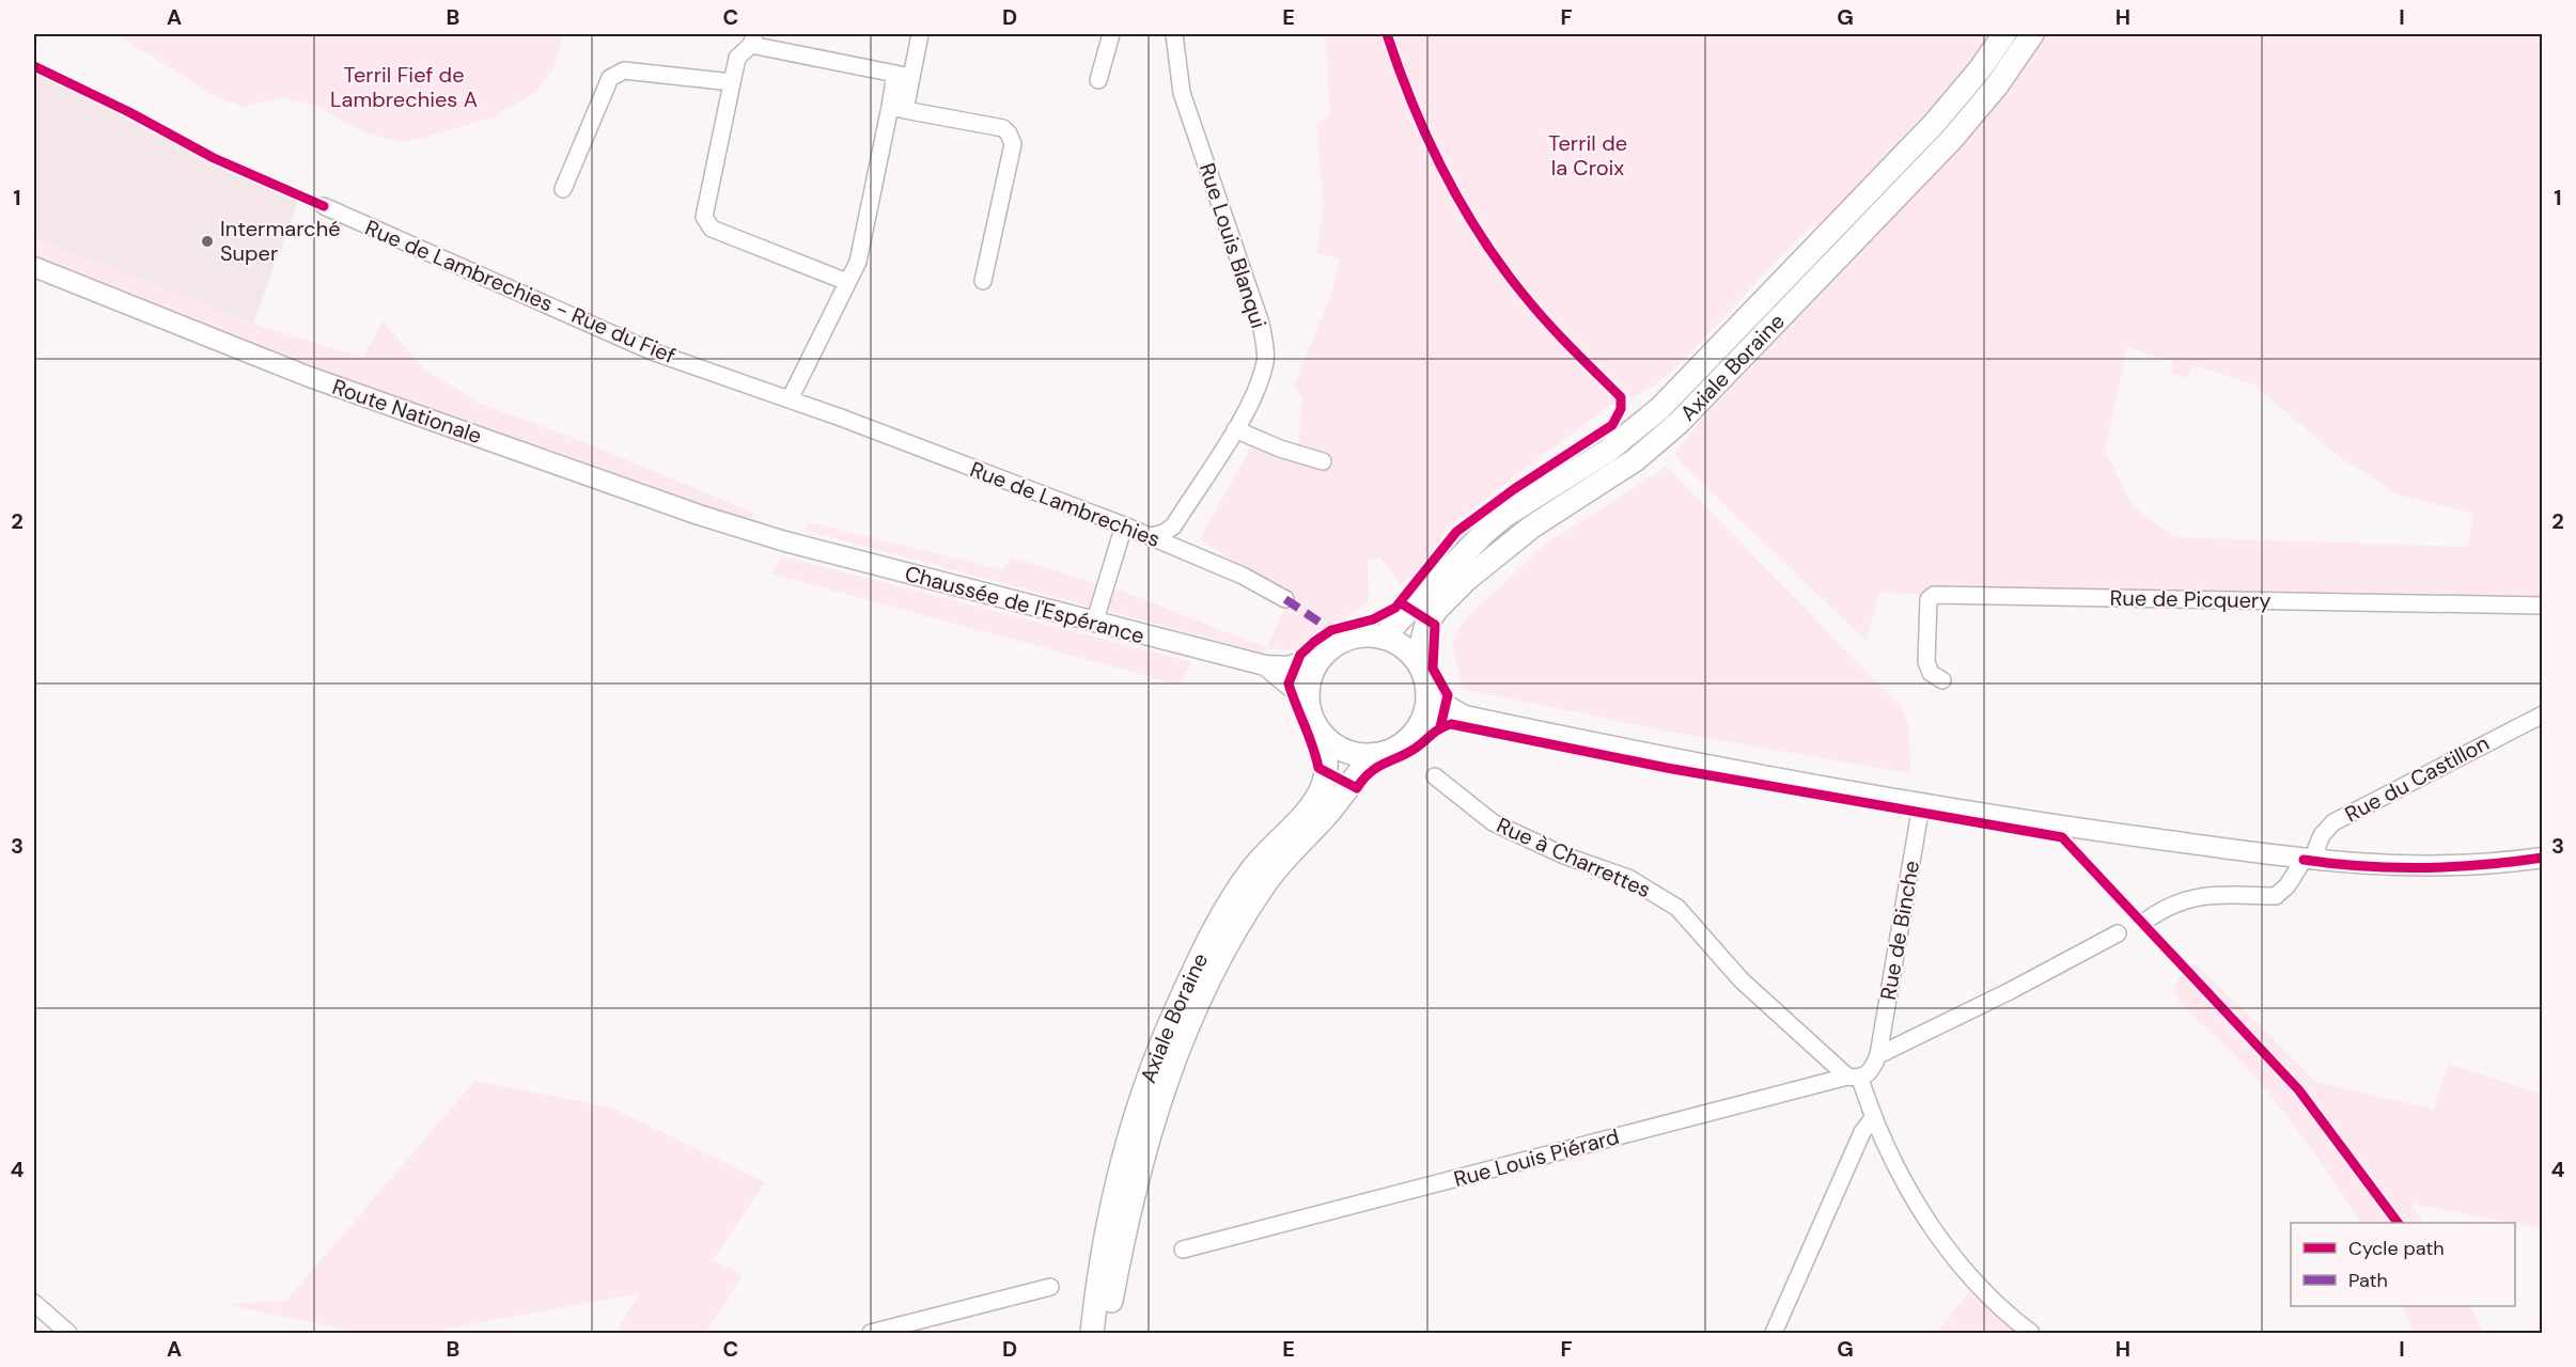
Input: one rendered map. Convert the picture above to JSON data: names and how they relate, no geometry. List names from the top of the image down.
{
  "streets": {
    "highway": ["Axiale Boraine"],
    "main road": ["Route Nationale", "Chaussée de l'Espérance"],
    "street": [
      "Rue Louis Blanqui",
      "Rue de Lambrechies - Rue du Fief",
      "Rue de Lambrechies",
      "Rue de Picquery",
      "Rue du Castillon",
      "Rue à Charrettes",
      "Rue de Binche",
      "Rue Louis Piérard"
    ]
  },
  "crossings": [
    ["Rue Louis Blanqui", "Rue de Lambrechies"],
    ["Rue de Lambrechies - Rue du Fief", "Rue de Lambrechies"],
    ["Route Nationale", "Chaussée de l'Espérance"],
    ["Rue à Charrettes", "Rue Louis Piérard"]
  ],
  "parks": ["Terril Fief de Lambrechies A", "Terril de la Croix"],
  "places": ["Intermarché Super"],
  "legend": ["Cycle path", "Path"],
  "grid": {
    "columns": [
      "A",
      "B",
      "C",
      "D",
      "E",
      "F",
      "G",
      "H",
      "I"
    ],
    "rows": [
      "1",
      "2",
      "3",
      "4"
    ]
  }
}
